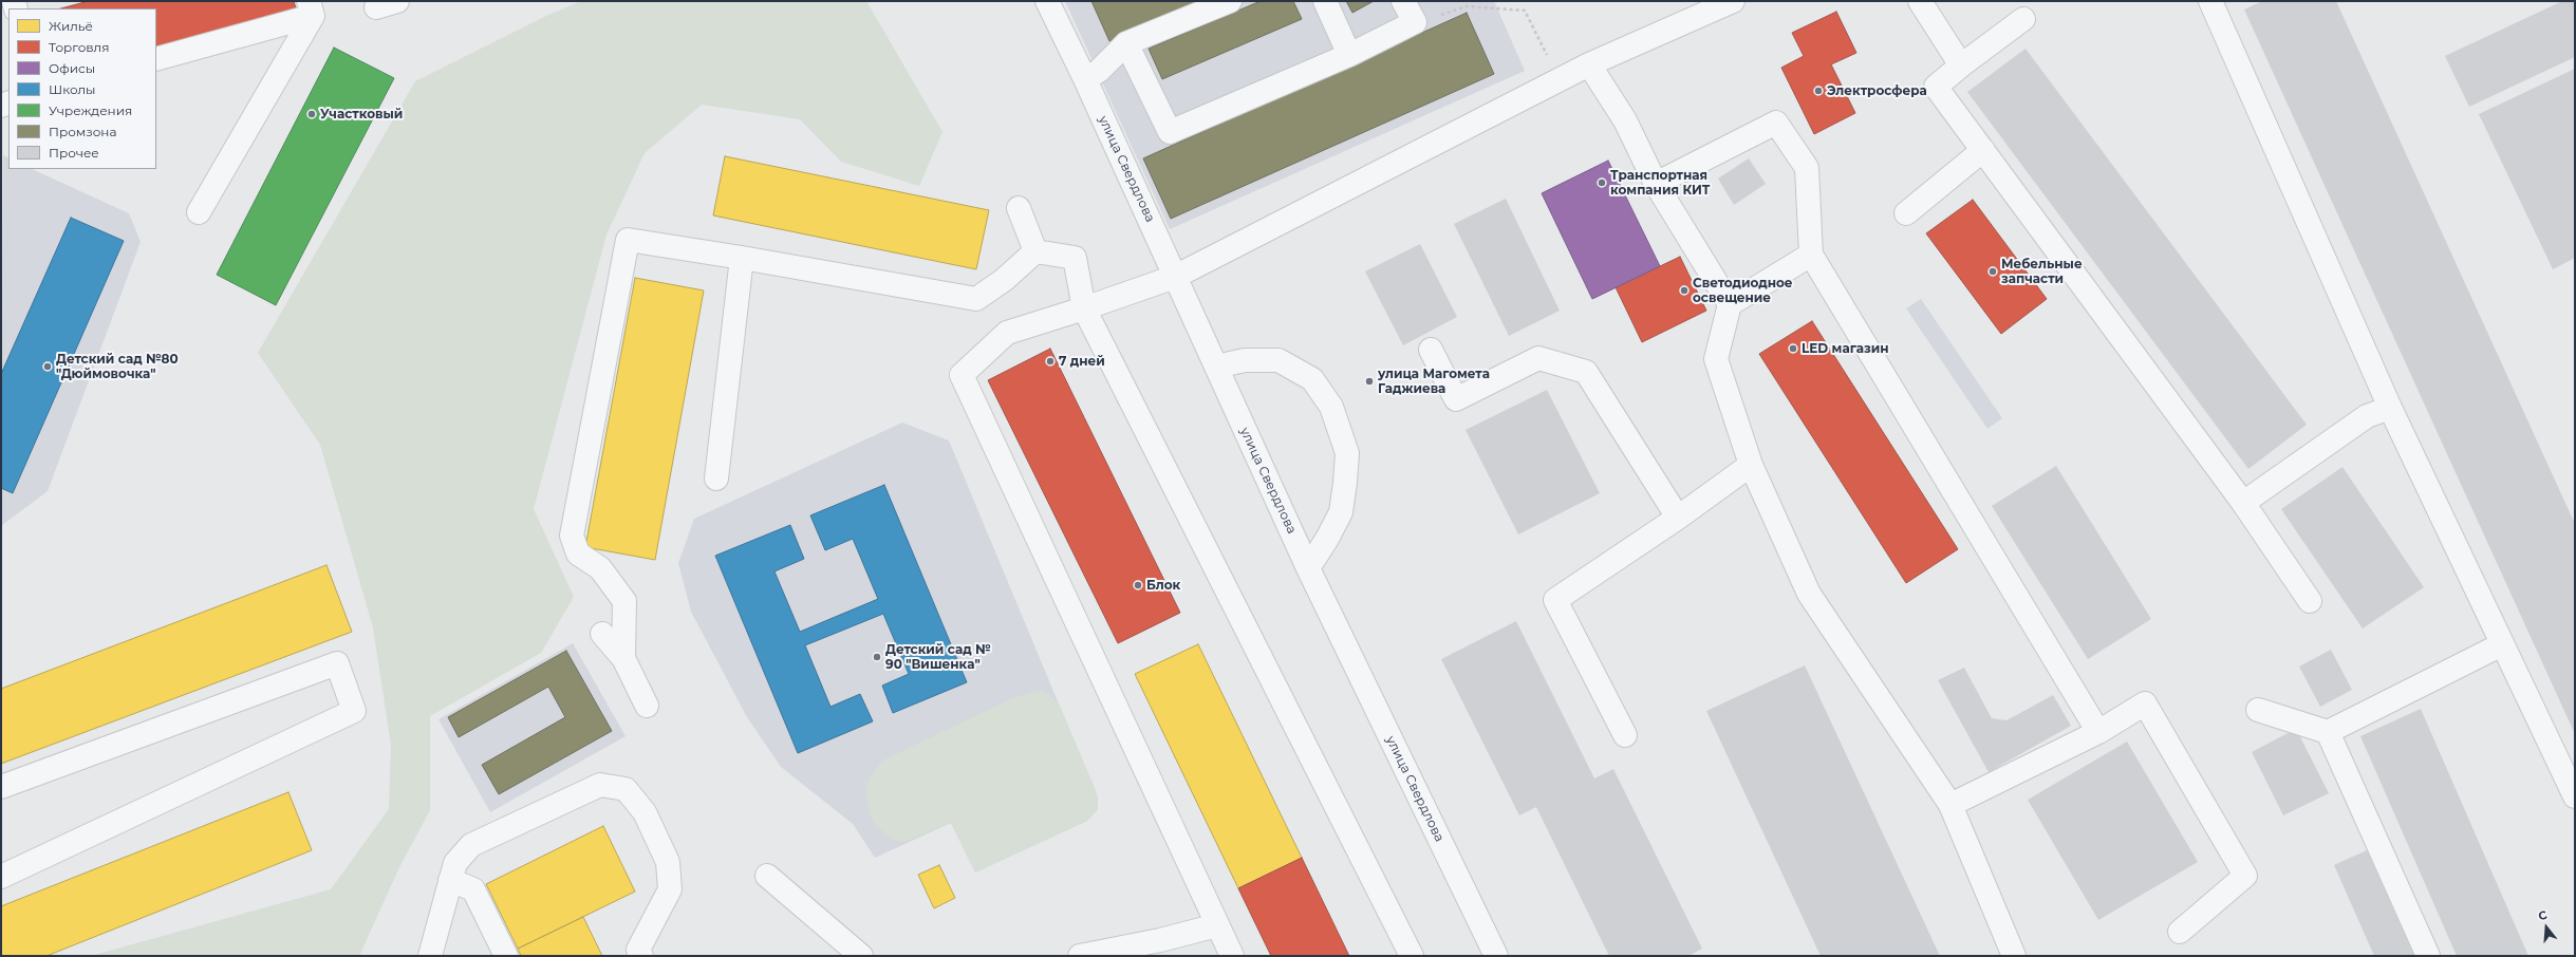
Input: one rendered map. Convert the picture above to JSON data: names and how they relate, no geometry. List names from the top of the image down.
{
  "streets": {
    "street": ["улица Свердлова"]
  },
  "places": [
    "Электросфера",
    "Участковый",
    "Транспортная компания КИТ",
    "Мебельные запчасти",
    "Светодиодное освещение",
    "LED магазин",
    "7 дней",
    "Детский сад №80 \"Дюймовочка\"",
    "улица Магомета Гаджиева",
    "Блок",
    "Детский сад № 90 \"Вишенка\""
  ],
  "legend": [
    "Жильё",
    "Торговля",
    "Офисы",
    "Школы",
    "Учреждения",
    "Промзона",
    "Прочее"
  ],
  "north": "top"
}
